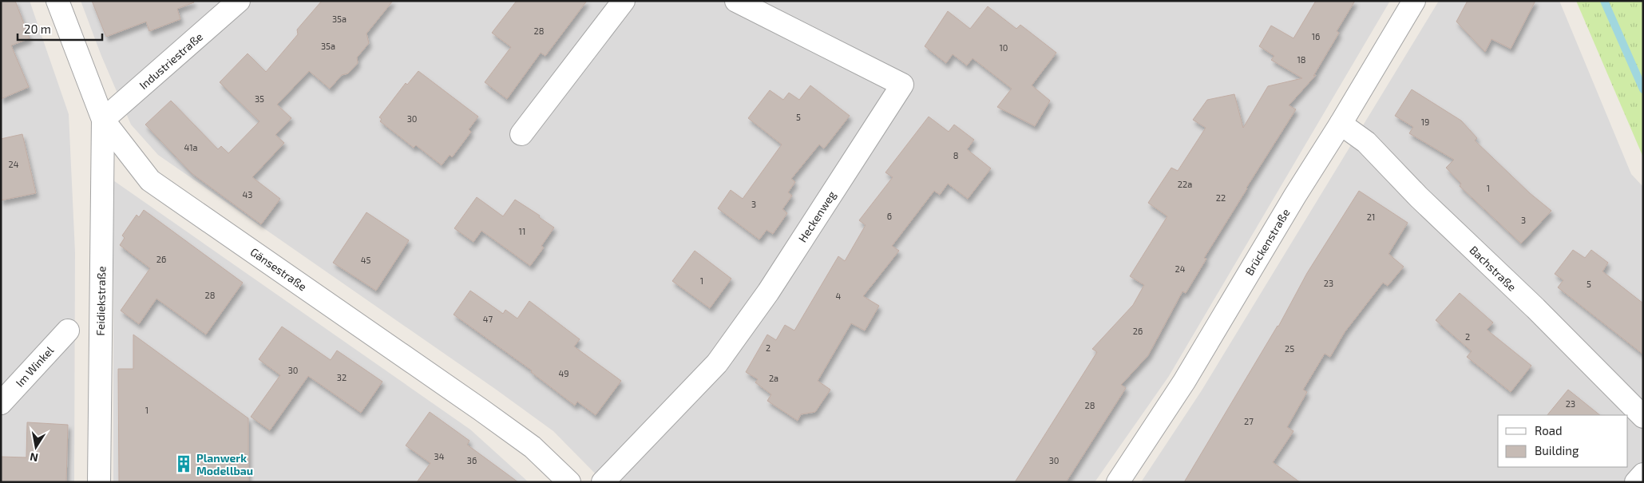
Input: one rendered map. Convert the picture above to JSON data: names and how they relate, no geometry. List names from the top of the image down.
{
  "streets": {
    "street": [
      "Industriestraße",
      "Heckenweg",
      "Brückenstraße",
      "Bachstraße",
      "Gänsestraße",
      "Feidiekstraße",
      "Im Winkel"
    ]
  },
  "crossings": [
    ["Industriestraße", "Gänsestraße"],
    ["Industriestraße", "Feidiekstraße"],
    ["Brückenstraße", "Bachstraße"],
    ["Gänsestraße", "Feidiekstraße"]
  ],
  "places": {
    "building": ["Planwerk Modellbau"]
  },
  "house_numbers": [
    "35a",
    "28",
    "16",
    "35a",
    "10",
    "18",
    "35",
    "5",
    "30",
    "19",
    "41a",
    "8",
    "24",
    "22a",
    "1",
    "43",
    "22",
    "3",
    "6",
    "21",
    "3",
    "11",
    "26",
    "45",
    "24",
    "1",
    "23",
    "5",
    "28",
    "4",
    "47",
    "26",
    "2",
    "2",
    "25",
    "30",
    "49",
    "32",
    "2a",
    "23",
    "28",
    "1",
    "27",
    "34",
    "36",
    "30"
  ],
  "legend": ["Road", "Building"],
  "scale_bar": "20 m",
  "north": "bottom"
}
